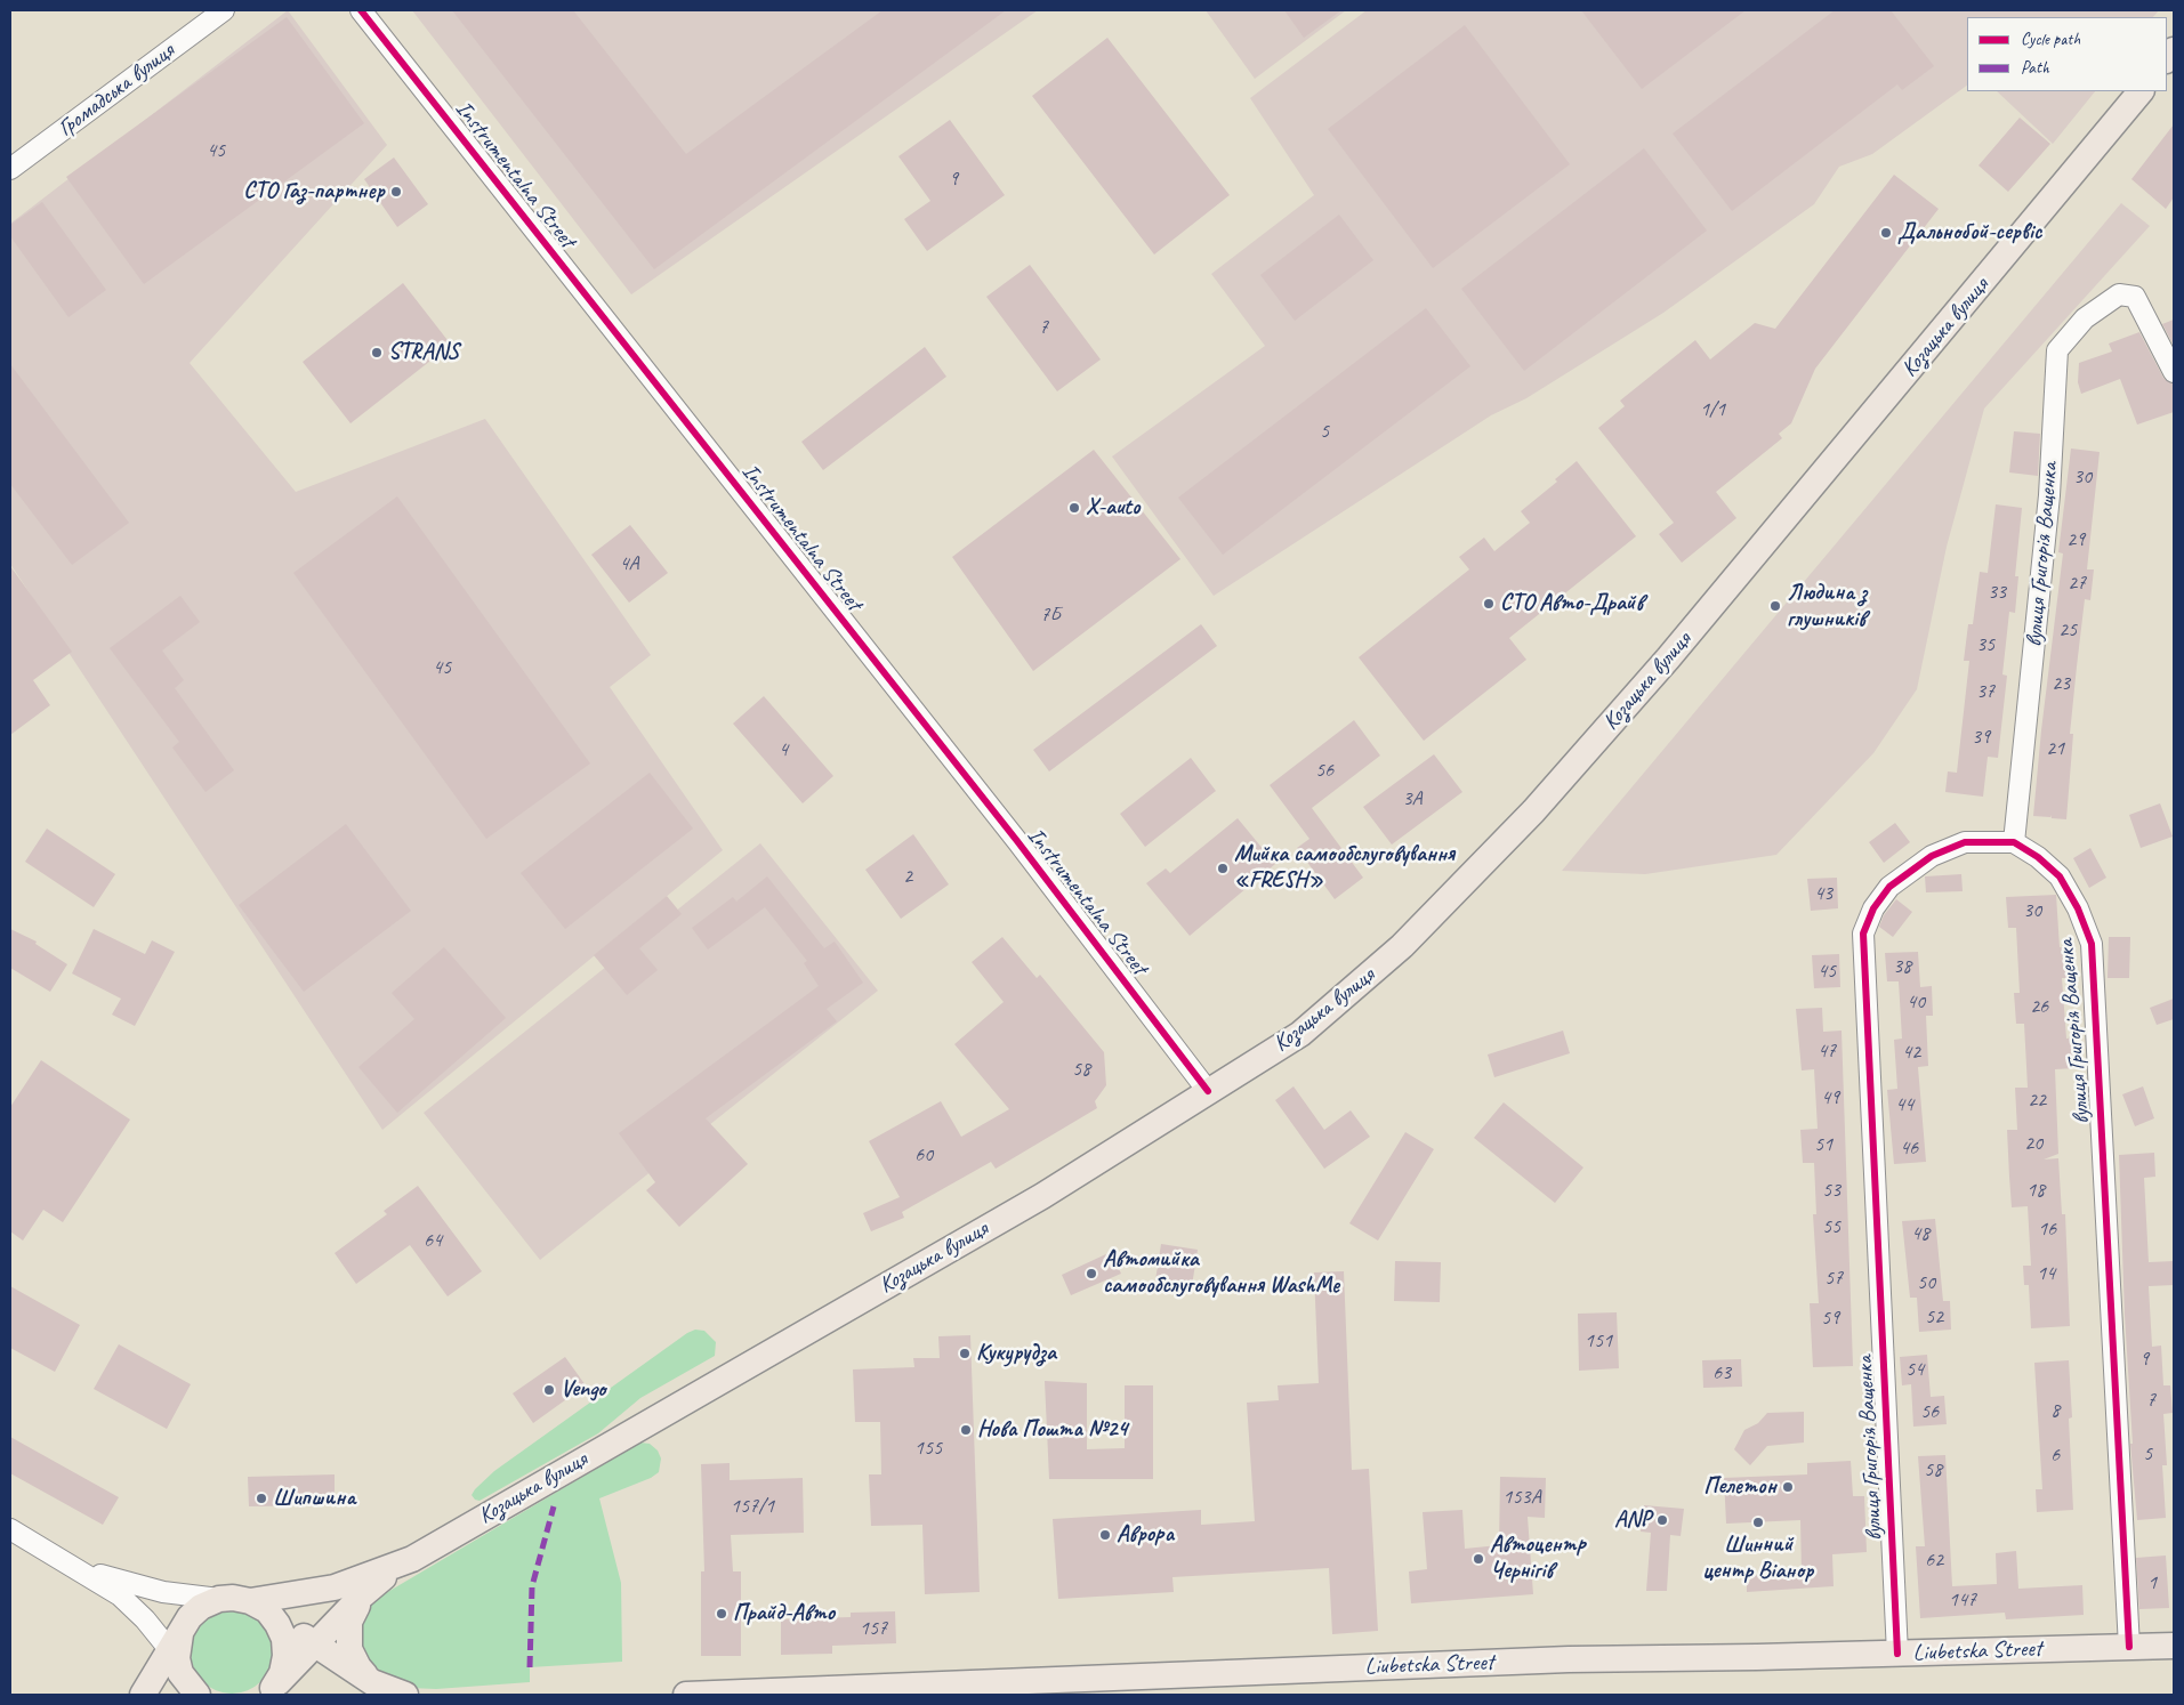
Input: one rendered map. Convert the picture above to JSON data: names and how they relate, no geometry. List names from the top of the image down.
{
  "streets": {
    "main road": ["Козацька вулиця", "Liubetska Street"],
    "street": ["Громадська вулиця", "Instrumentalna Street", "вулиця Григорія Ващенка"]
  },
  "crossings": [
    ["Instrumentalna Street", "Козацька вулиця"],
    ["вулиця Григорія Ващенка", "Liubetska Street"]
  ],
  "places": [
    "СТО Газ-партнер",
    "Дальнобой-сервіс",
    "STRANS",
    "X-auto",
    "СТО Авто-Драйв",
    "Людина з глушників",
    "Мийка самообслуговування «FRESH»",
    "Автомийка самообслуговування WashMe",
    "Кукурудза",
    "Vengo",
    "Нова Пошта №24",
    "Пелетон",
    "Шипшина",
    "ANP",
    "Шинний центр Віанор",
    "Аврора",
    "Автоцентр Чернігів",
    "Прайд-Авто"
  ],
  "house_numbers": [
    "45",
    "9",
    "7",
    "1/1",
    "5",
    "30",
    "29",
    "4А",
    "27",
    "33",
    "7Б",
    "25",
    "35",
    "45",
    "23",
    "37",
    "39",
    "21",
    "4",
    "56",
    "3А",
    "2",
    "43",
    "30",
    "38",
    "45",
    "40",
    "26",
    "47",
    "42",
    "58",
    "49",
    "22",
    "44",
    "20",
    "51",
    "46",
    "60",
    "53",
    "18",
    "55",
    "16",
    "48",
    "64",
    "14",
    "57",
    "50",
    "52",
    "59",
    "151",
    "9",
    "54",
    "63",
    "7",
    "8",
    "56",
    "155",
    "5",
    "6",
    "58",
    "153А",
    "157/1",
    "62",
    "1",
    "147",
    "157"
  ],
  "legend": ["Cycle path", "Path"]
}
